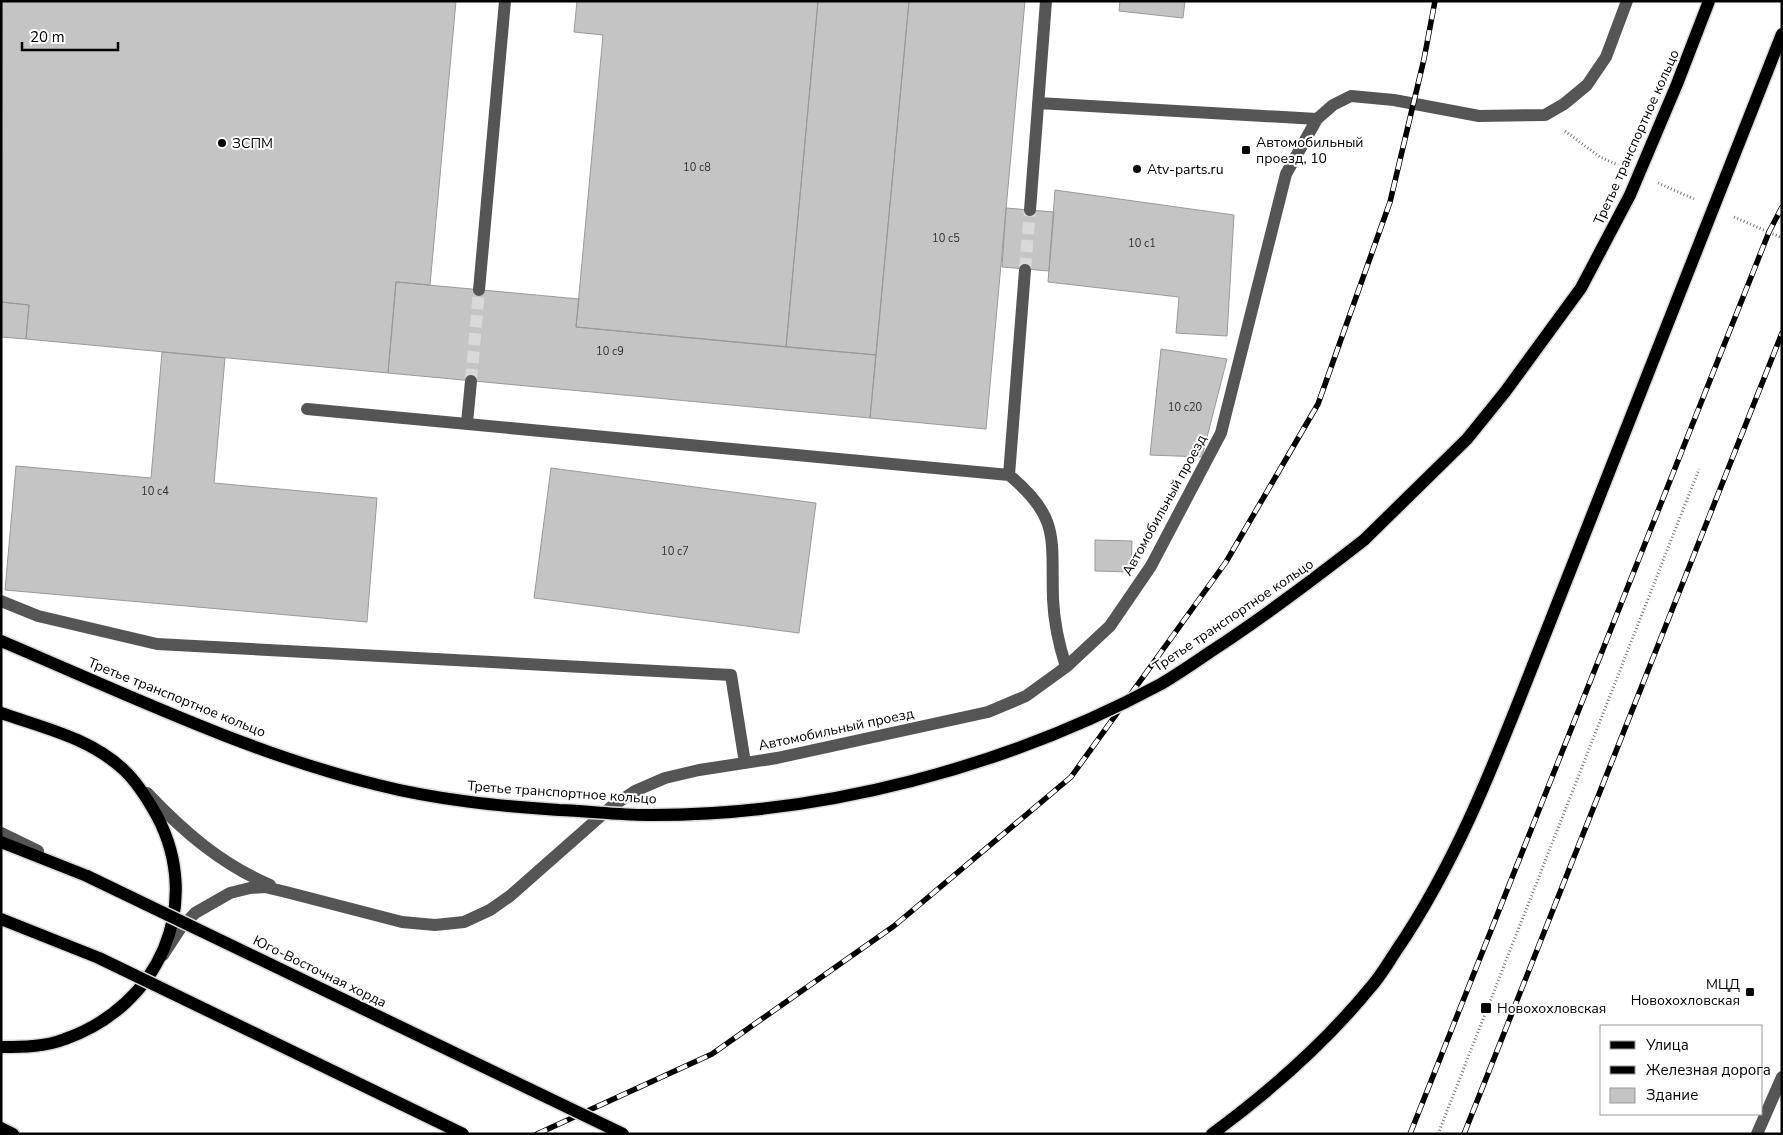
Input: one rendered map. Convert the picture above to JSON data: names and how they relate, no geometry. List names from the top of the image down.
{
  "streets": {
    "main road": ["Третье транспортное кольцо", "Юго-Восточная хорда"],
    "street": ["Автомобильный проезд"]
  },
  "places": {
    "other": ["ЗСПМ", "Atv-parts.ru"],
    "transit": ["Автомобильный проезд, 10", "МЦД Новохохловская", "Новохохловская"]
  },
  "house_numbers": [
    "10 с8",
    "10 с5",
    "10 с1",
    "10 с9",
    "10 c20",
    "10 с4",
    "10 с7"
  ],
  "legend": ["Улица", "Железная дорога", "Здание"],
  "scale_bar": "20 m"
}
